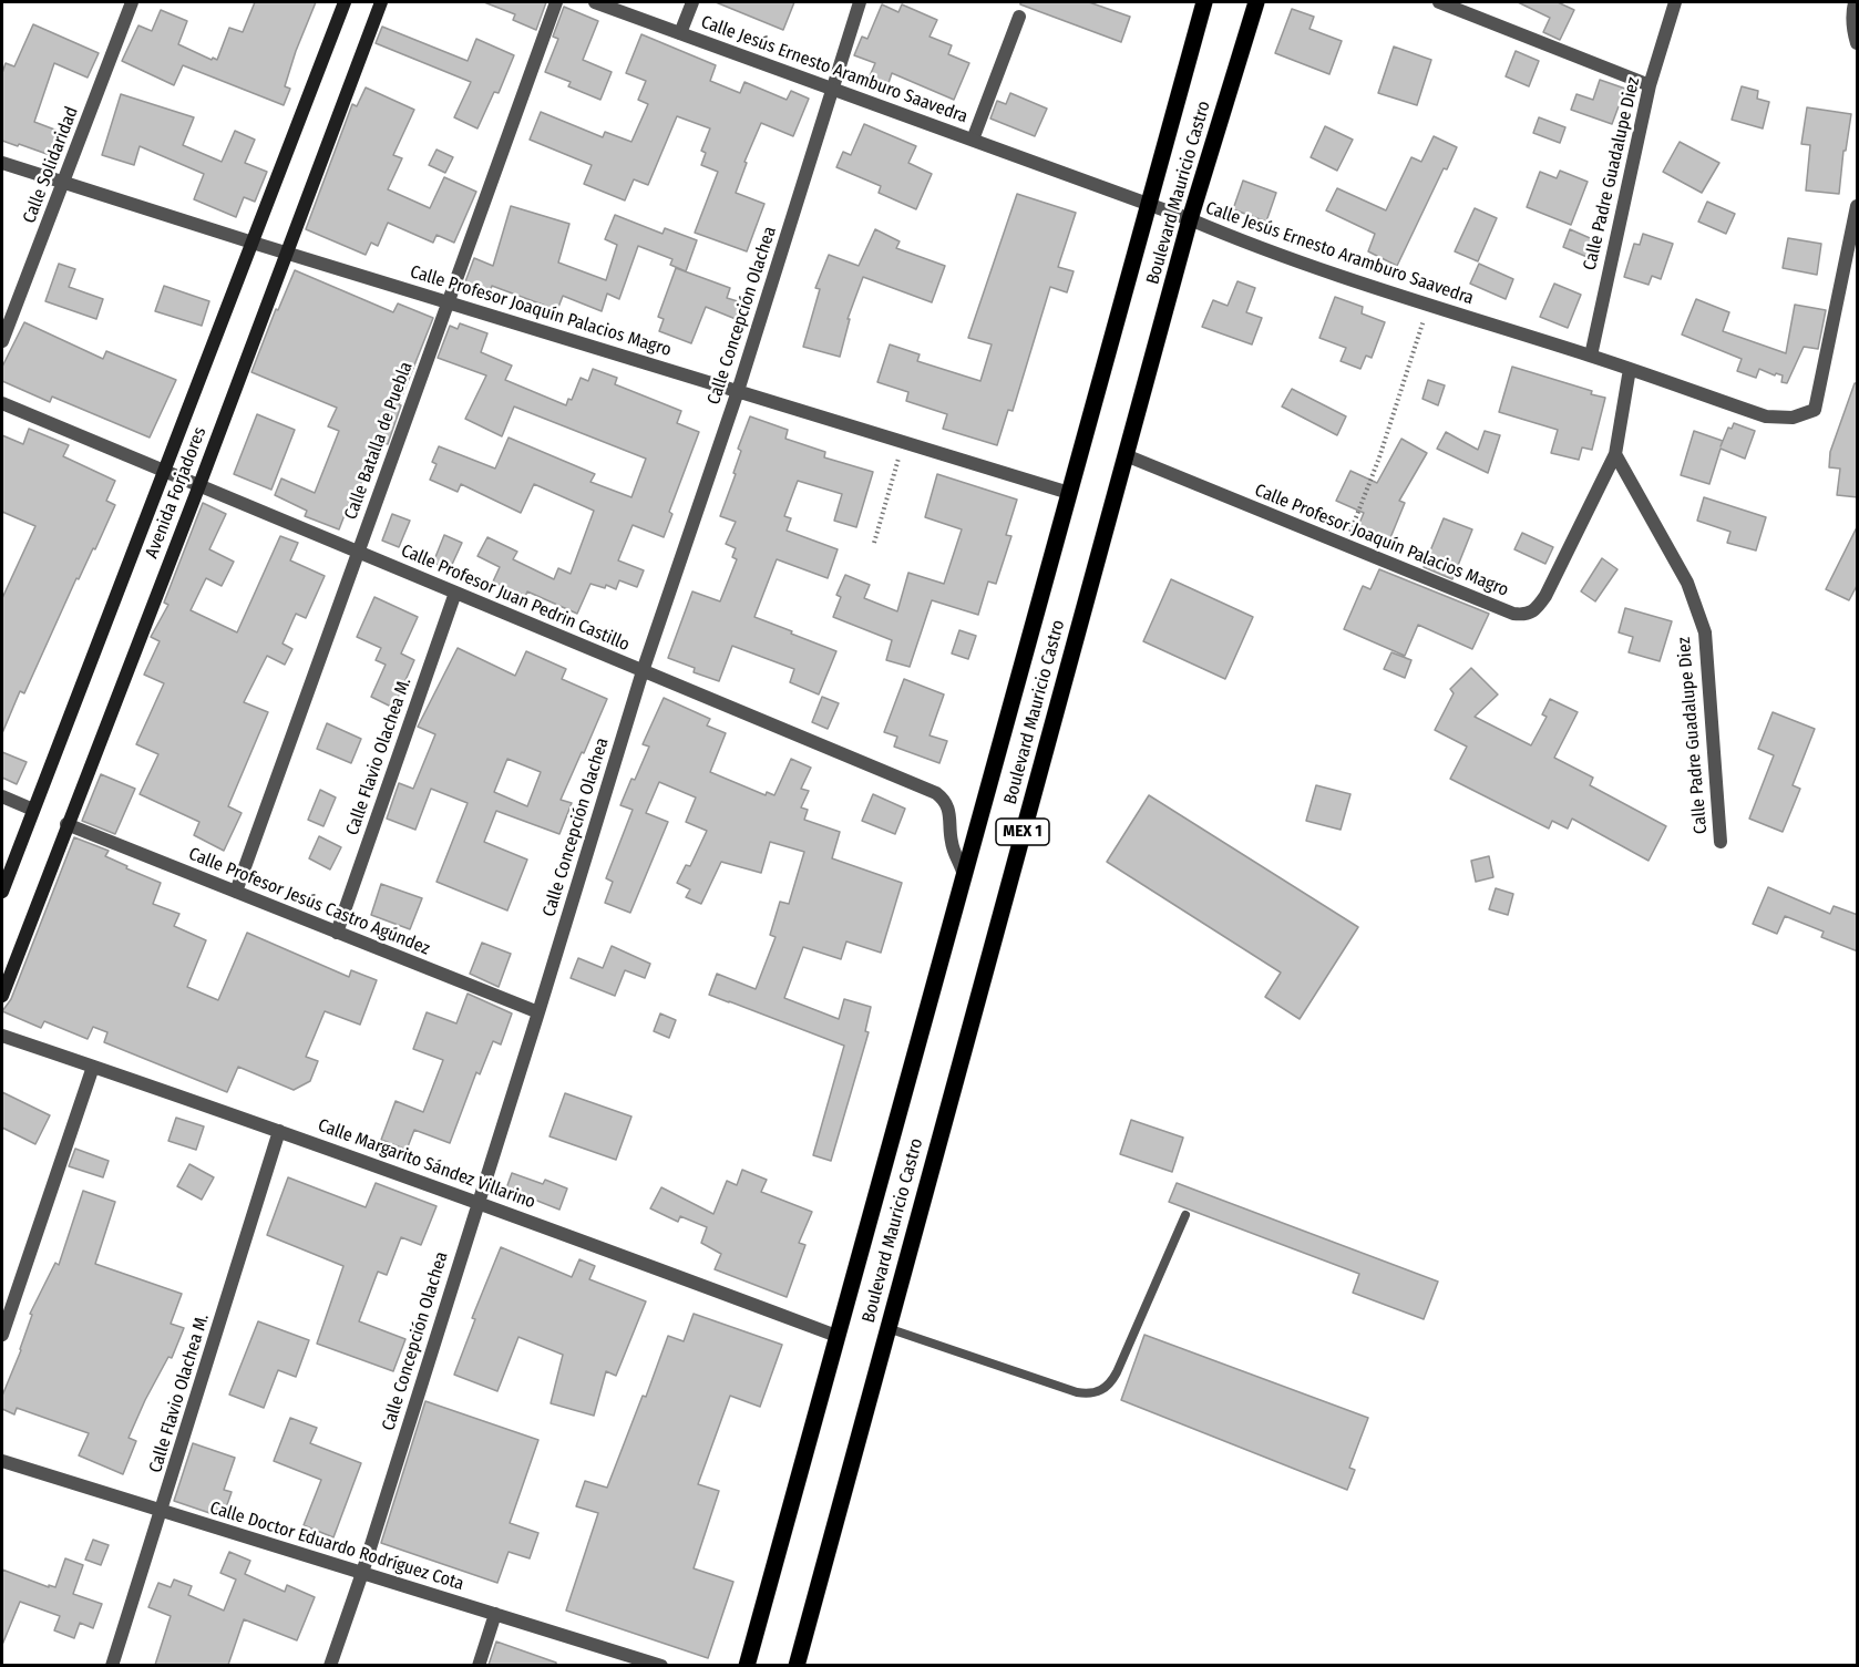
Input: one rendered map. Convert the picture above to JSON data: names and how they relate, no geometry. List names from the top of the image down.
{
  "streets": {
    "main road": ["Boulevard Mauricio Castro", "Avenida Forjadores", "MEX 1"],
    "street": [
      "Calle Jesús Ernesto Aramburo Saavedra",
      "Calle Solidaridad",
      "Calle Padre Guadalupe Diez",
      "Calle Profesor Joaquín Palacios Magro",
      "Calle Concepción Olachea",
      "Calle Batalla de Puebla",
      "Calle Profesor Juan Pedrin Castillo",
      "Calle Flavio Olachea M.",
      "Calle Profesor Jesús Castro Agúndez",
      "Calle Margarito Sández Villarino",
      "Calle Doctor Eduardo Rodríguez Cota"
    ]
  },
  "crossings": [
    ["Calle Jesús Ernesto Aramburo Saavedra", "Calle Padre Guadalupe Diez"],
    ["Calle Jesús Ernesto Aramburo Saavedra", "Boulevard Mauricio Castro"],
    ["Calle Jesús Ernesto Aramburo Saavedra", "Calle Concepción Olachea"],
    ["Calle Solidaridad", "Calle Profesor Joaquín Palacios Magro"],
    ["Calle Padre Guadalupe Diez", "Calle Profesor Joaquín Palacios Magro"],
    ["Boulevard Mauricio Castro", "Calle Profesor Joaquín Palacios Magro"],
    ["Boulevard Mauricio Castro", "Calle Profesor Juan Pedrin Castillo"],
    ["Boulevard Mauricio Castro", "Calle Margarito Sández Villarino"],
    ["Calle Profesor Joaquín Palacios Magro", "Calle Concepción Olachea"],
    ["Calle Profesor Joaquín Palacios Magro", "Calle Batalla de Puebla"],
    ["Calle Profesor Joaquín Palacios Magro", "Avenida Forjadores"],
    ["Calle Concepción Olachea", "Calle Profesor Juan Pedrin Castillo"],
    ["Calle Concepción Olachea", "Calle Profesor Jesús Castro Agúndez"],
    ["Calle Concepción Olachea", "Calle Margarito Sández Villarino"],
    ["Calle Concepción Olachea", "Calle Doctor Eduardo Rodríguez Cota"],
    ["Calle Batalla de Puebla", "Calle Profesor Juan Pedrin Castillo"],
    ["Calle Batalla de Puebla", "Calle Profesor Jesús Castro Agúndez"],
    ["Avenida Forjadores", "Calle Profesor Juan Pedrin Castillo"],
    ["Avenida Forjadores", "Calle Profesor Jesús Castro Agúndez"],
    ["Calle Profesor Juan Pedrin Castillo", "Calle Flavio Olachea M."],
    ["Calle Flavio Olachea M.", "Calle Profesor Jesús Castro Agúndez"],
    ["Calle Flavio Olachea M.", "Calle Margarito Sández Villarino"],
    ["Calle Flavio Olachea M.", "Calle Doctor Eduardo Rodríguez Cota"]
  ]
}
